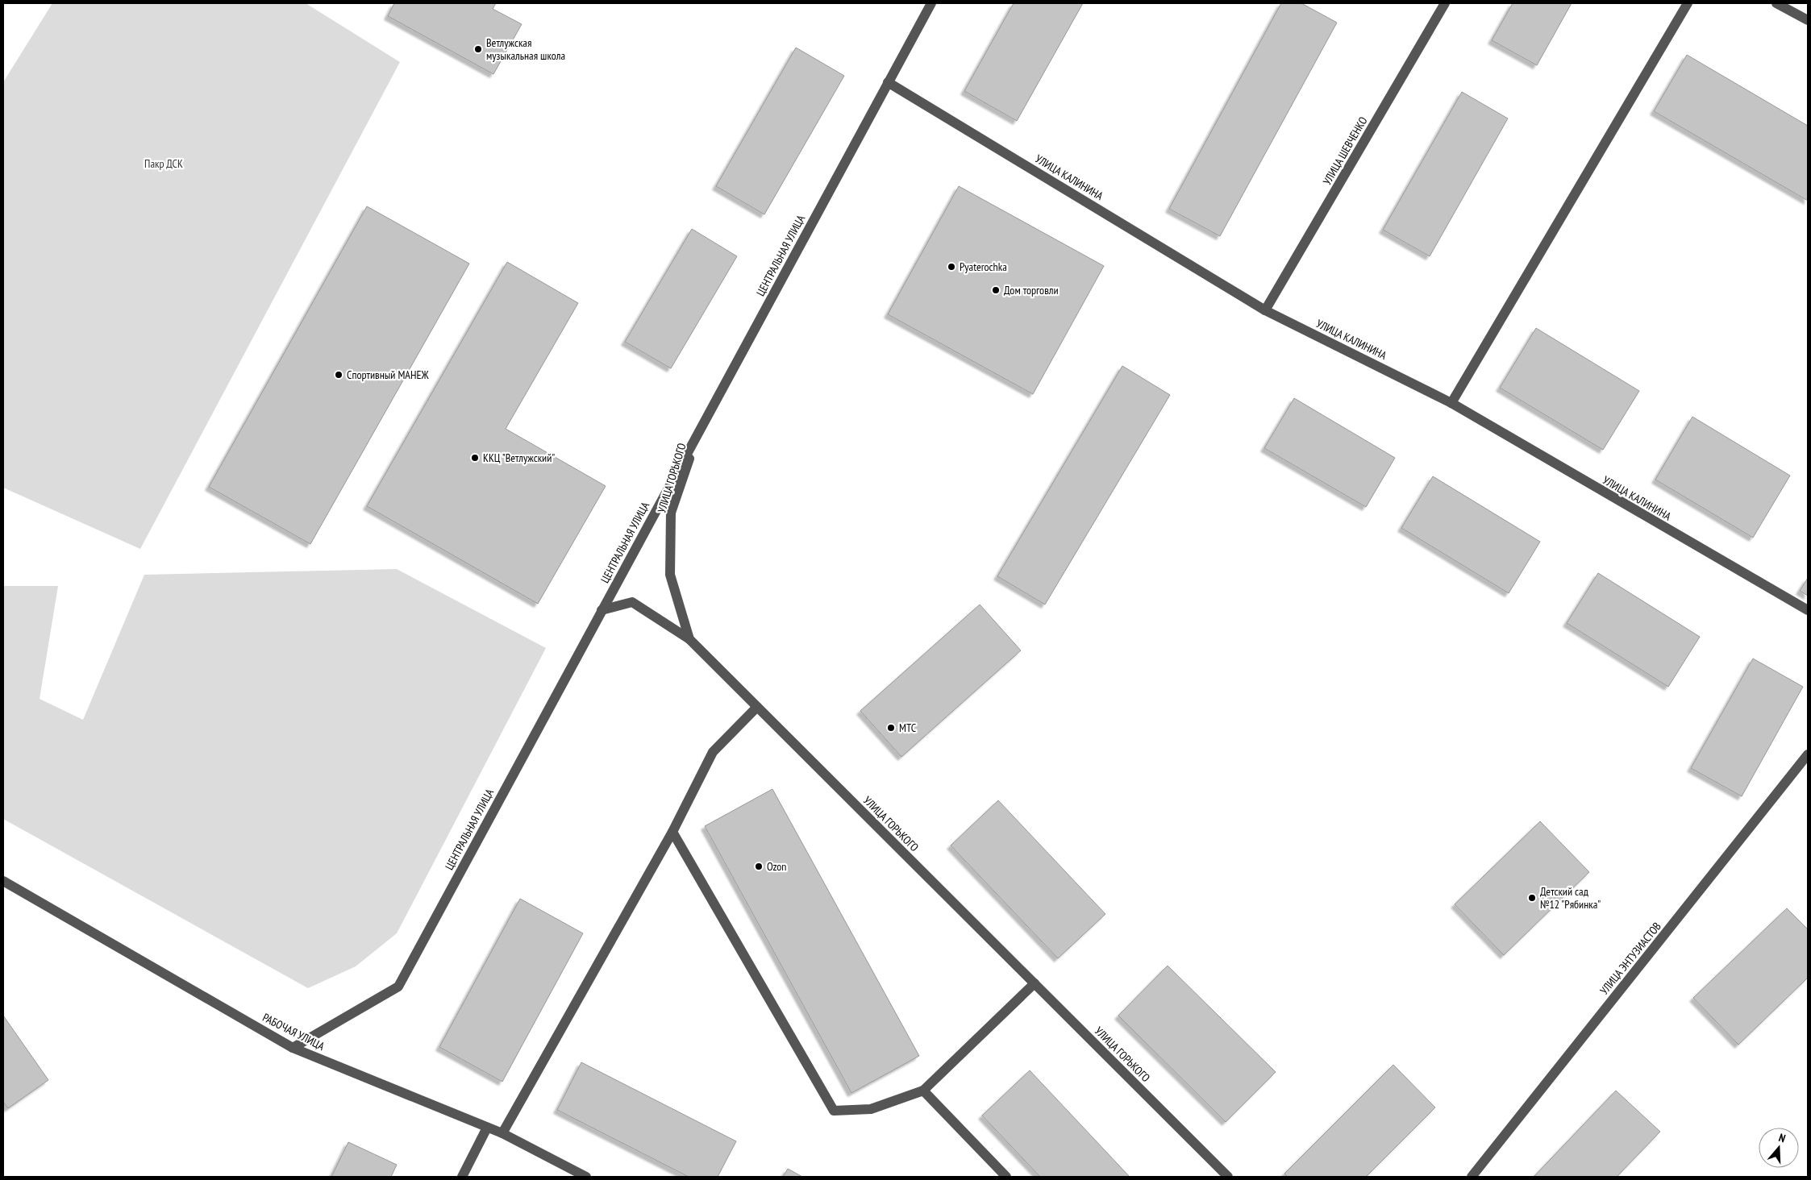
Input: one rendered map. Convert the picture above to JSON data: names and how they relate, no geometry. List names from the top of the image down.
{
  "streets": {
    "street": [
      "УЛИЦА ШЕВЧЕНКО",
      "УЛИЦА КАЛИНИНА",
      "ЦЕНТРАЛЬНАЯ УЛИЦА",
      "УЛИЦА ГОРЬКОГО",
      "УЛИЦА ЭНТУЗИАСТОВ",
      "РАБОЧАЯ УЛИЦА"
    ]
  },
  "crossings": [
    ["УЛИЦА ШЕВЧЕНКО", "УЛИЦА КАЛИНИНА"],
    ["УЛИЦА КАЛИНИНА", "ЦЕНТРАЛЬНАЯ УЛИЦА"],
    ["ЦЕНТРАЛЬНАЯ УЛИЦА", "УЛИЦА ГОРЬКОГО"],
    ["ЦЕНТРАЛЬНАЯ УЛИЦА", "РАБОЧАЯ УЛИЦА"]
  ],
  "parks": ["Пакр ДСК"],
  "places": [
    "Ветлужская музыкальная школа",
    "Pyaterochka",
    "Дом торговли",
    "Спортивный МАНЕЖ",
    "ККЦ \"Ветлужский\"",
    "МТС",
    "Ozon",
    "Детский сад №12 \"Рябинка\""
  ],
  "north": "top"
}
